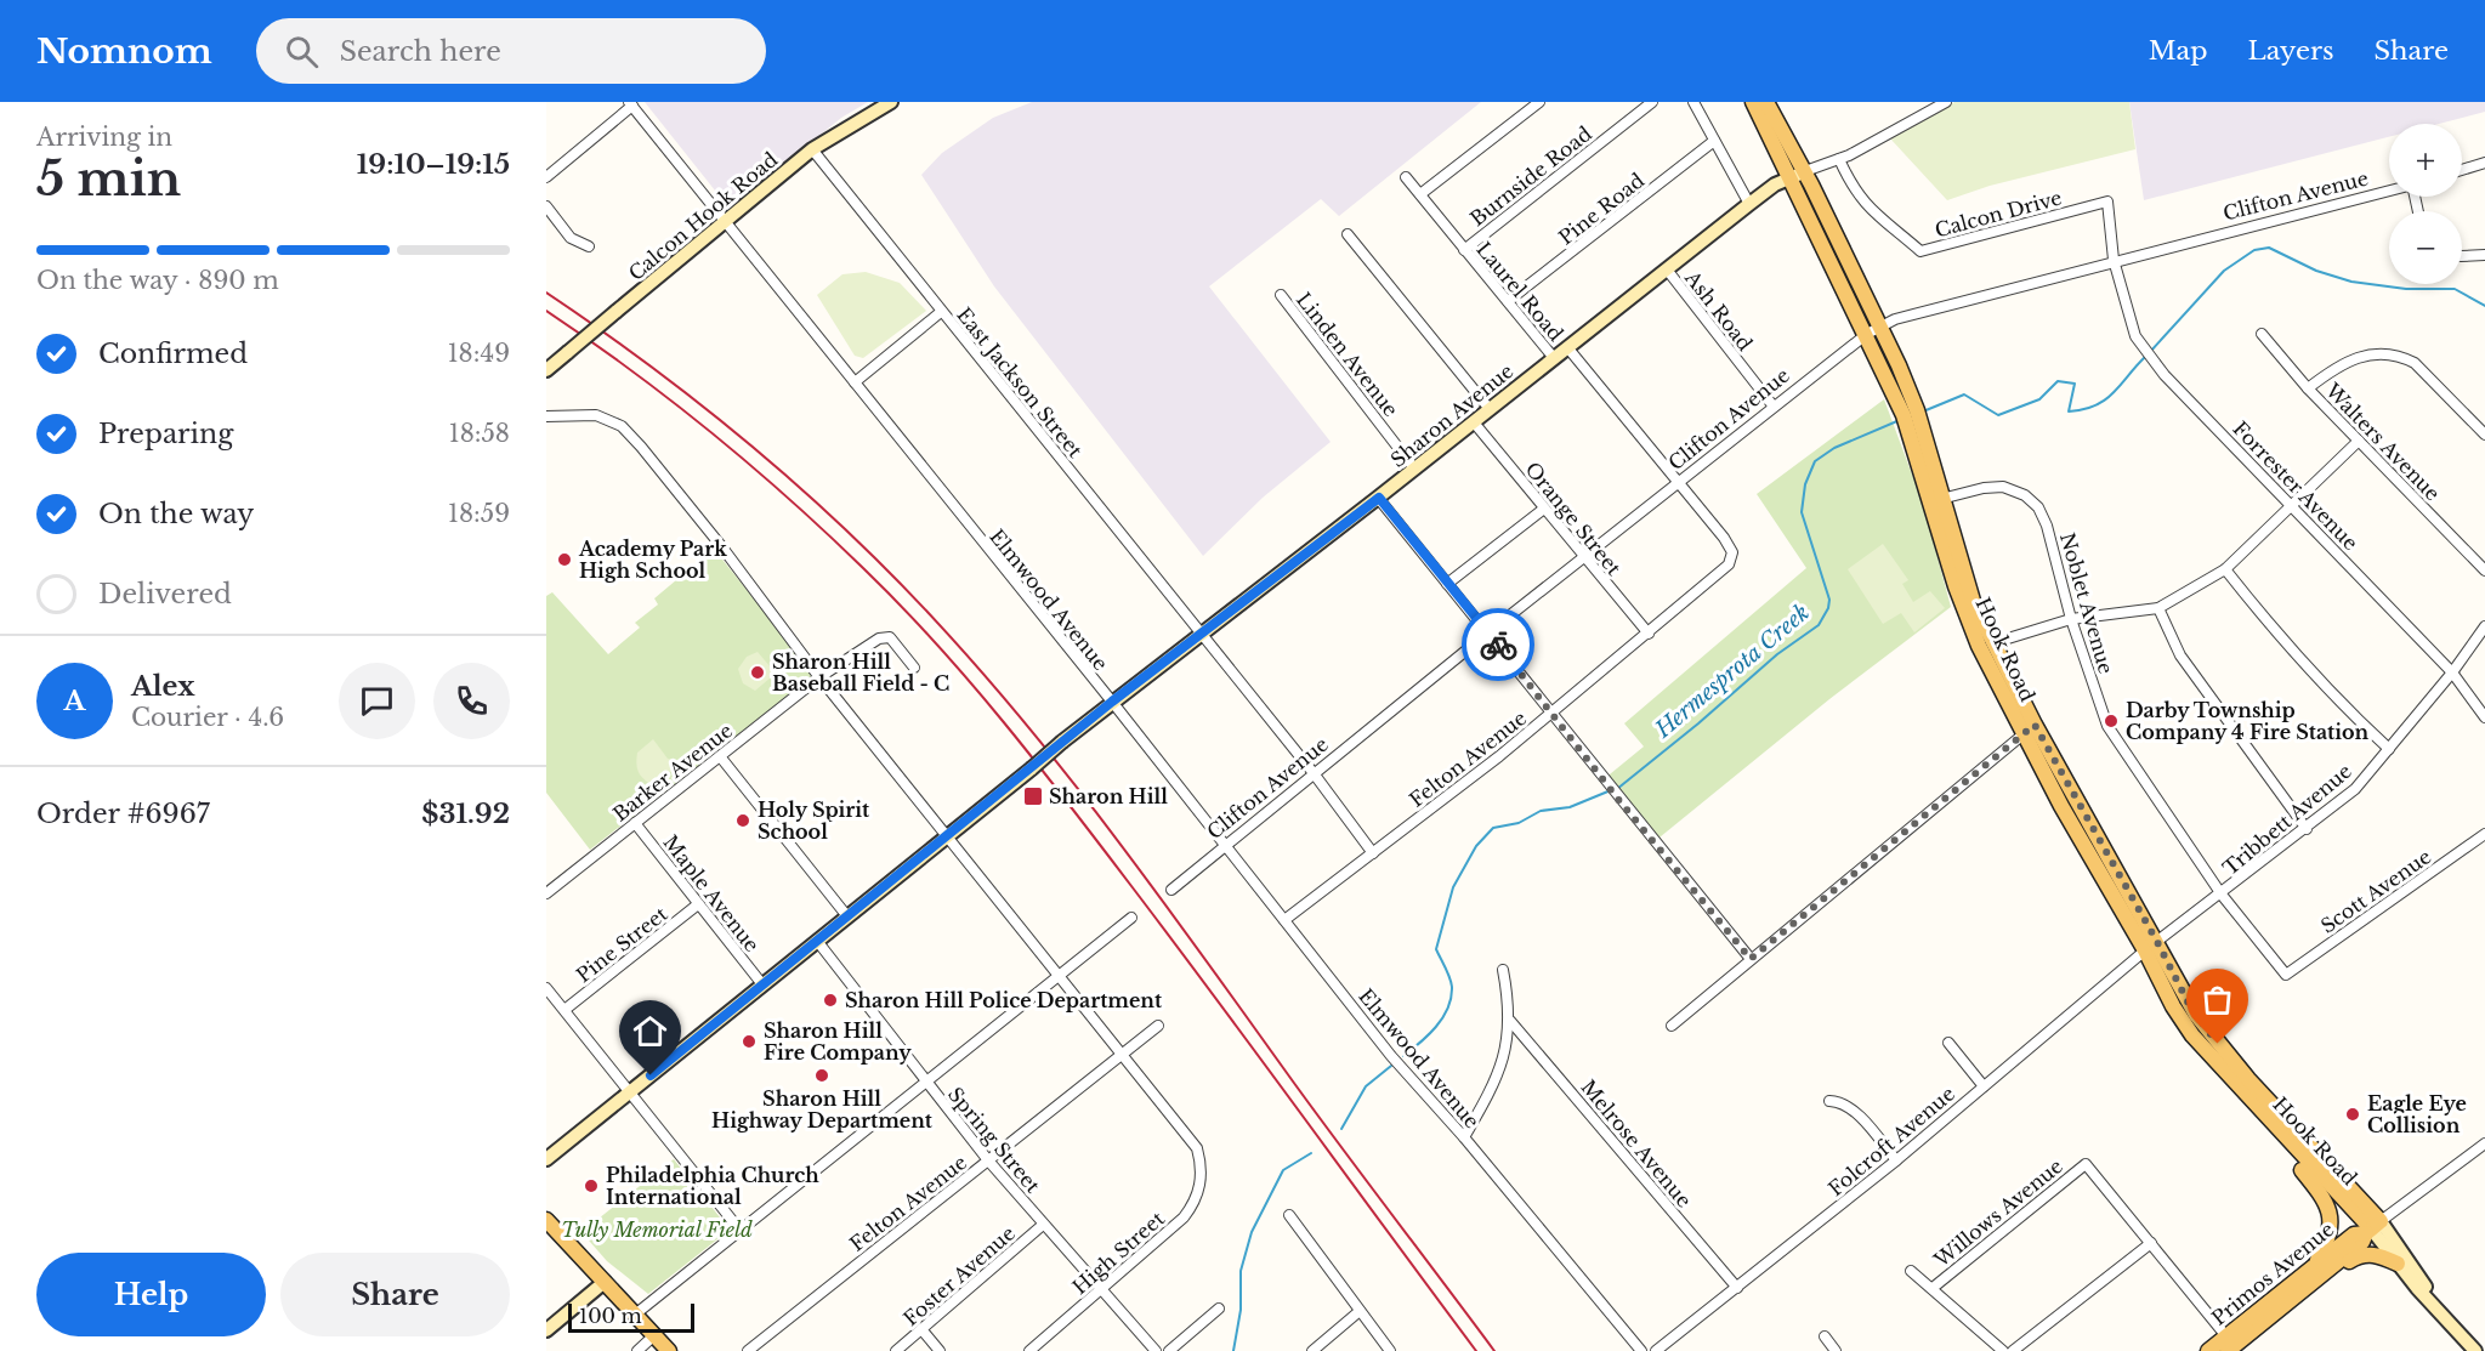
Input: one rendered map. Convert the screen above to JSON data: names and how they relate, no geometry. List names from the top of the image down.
{
  "streets": {
    "main road": ["Hook Road", "Primos Avenue"],
    "street": [
      "Burnside Road",
      "Clifton Avenue",
      "Pine Road",
      "Calcon Drive",
      "Calcon Hook Road",
      "Laurel Road",
      "Ash Road",
      "Linden Avenue",
      "East Jackson Street",
      "Sharon Avenue",
      "Walters Avenue",
      "Forrester Avenue",
      "Orange Street",
      "Elmwood Avenue",
      "Noblet Avenue",
      "Felton Avenue",
      "Barker Avenue",
      "Tribbett Avenue",
      "Scott Avenue",
      "Maple Avenue",
      "Pine Street",
      "Spring Street",
      "Folcroft Avenue",
      "Melrose Avenue",
      "Willows Avenue",
      "High Street",
      "Foster Avenue"
    ]
  },
  "crossings": [
    ["Burnside Road", "Laurel Road"],
    ["Clifton Avenue", "Calcon Drive"],
    ["Clifton Avenue", "Laurel Road"],
    ["Clifton Avenue", "Ash Road"],
    ["Clifton Avenue", "East Jackson Street"],
    ["Clifton Avenue", "Forrester Avenue"],
    ["Clifton Avenue", "Orange Street"],
    ["Clifton Avenue", "Elmwood Avenue"],
    ["Clifton Avenue", "Hook Road"],
    ["Pine Road", "Laurel Road"],
    ["Calcon Drive", "Forrester Avenue"],
    ["Calcon Hook Road", "East Jackson Street"],
    ["Calcon Hook Road", "Elmwood Avenue"],
    ["Laurel Road", "Sharon Avenue"],
    ["Laurel Road", "Felton Avenue"],
    ["Ash Road", "Sharon Avenue"],
    ["Linden Avenue", "Sharon Avenue"],
    ["East Jackson Street", "Sharon Avenue"],
    ["East Jackson Street", "Felton Avenue"],
    ["Sharon Avenue", "Orange Street"],
    ["Sharon Avenue", "Elmwood Avenue"],
    ["Sharon Avenue", "Hook Road"],
    ["Sharon Avenue", "Maple Avenue"],
    ["Sharon Avenue", "Spring Street"],
    ["Forrester Avenue", "Tribbett Avenue"],
    ["Orange Street", "Felton Avenue"],
    ["Elmwood Avenue", "Felton Avenue"],
    ["Noblet Avenue", "Hook Road"],
    ["Noblet Avenue", "Tribbett Avenue"],
    ["Noblet Avenue", "Scott Avenue"],
    ["Hook Road", "Tribbett Avenue"],
    ["Hook Road", "Folcroft Avenue"],
    ["Hook Road", "Primos Avenue"],
    ["Felton Avenue", "Spring Street"],
    ["Felton Avenue", "High Street"],
    ["Barker Avenue", "Maple Avenue"],
    ["Tribbett Avenue", "Folcroft Avenue"],
    ["Maple Avenue", "Pine Street"],
    ["Spring Street", "High Street"],
    ["Spring Street", "Foster Avenue"],
    ["Folcroft Avenue", "Melrose Avenue"]
  ],
  "water": ["Hermesprota Creek"],
  "parks": ["Tully Memorial Field"],
  "places": {
    "other": [
      "Academy Park High School",
      "Sharon Hill Baseball Field - C",
      "Darby Township Company 4 Fire Station",
      "Holy Spirit School",
      "Sharon Hill Police Department",
      "Sharon Hill Fire Company",
      "Sharon Hill Highway Department",
      "Eagle Eye Collision",
      "Philadelphia Church International"
    ],
    "transit": ["Sharon Hill"]
  },
  "scale_bar": "100 m",
  "page": {
    "header": "Nomnom",
    "search": "Search here",
    "nav": ["Map", "Layers", "Share"],
    "heading": ["5 min", "Arriving in", "19:10–19:15"],
    "panel": [
      "Alex",
      "Courier · 4.6",
      "Order #6967",
      "$31.92"
    ],
    "map_buttons": ["+", "−"],
    "bar": "On the way · 890 m",
    "list": [
      ["Confirmed", "18:49"],
      ["Preparing", "18:58"],
      ["On the way", "18:59"],
      "Delivered"
    ],
    "round": "A",
    "buttons": ["Help", "Share"],
    "scale": "100 m"
  }
}
